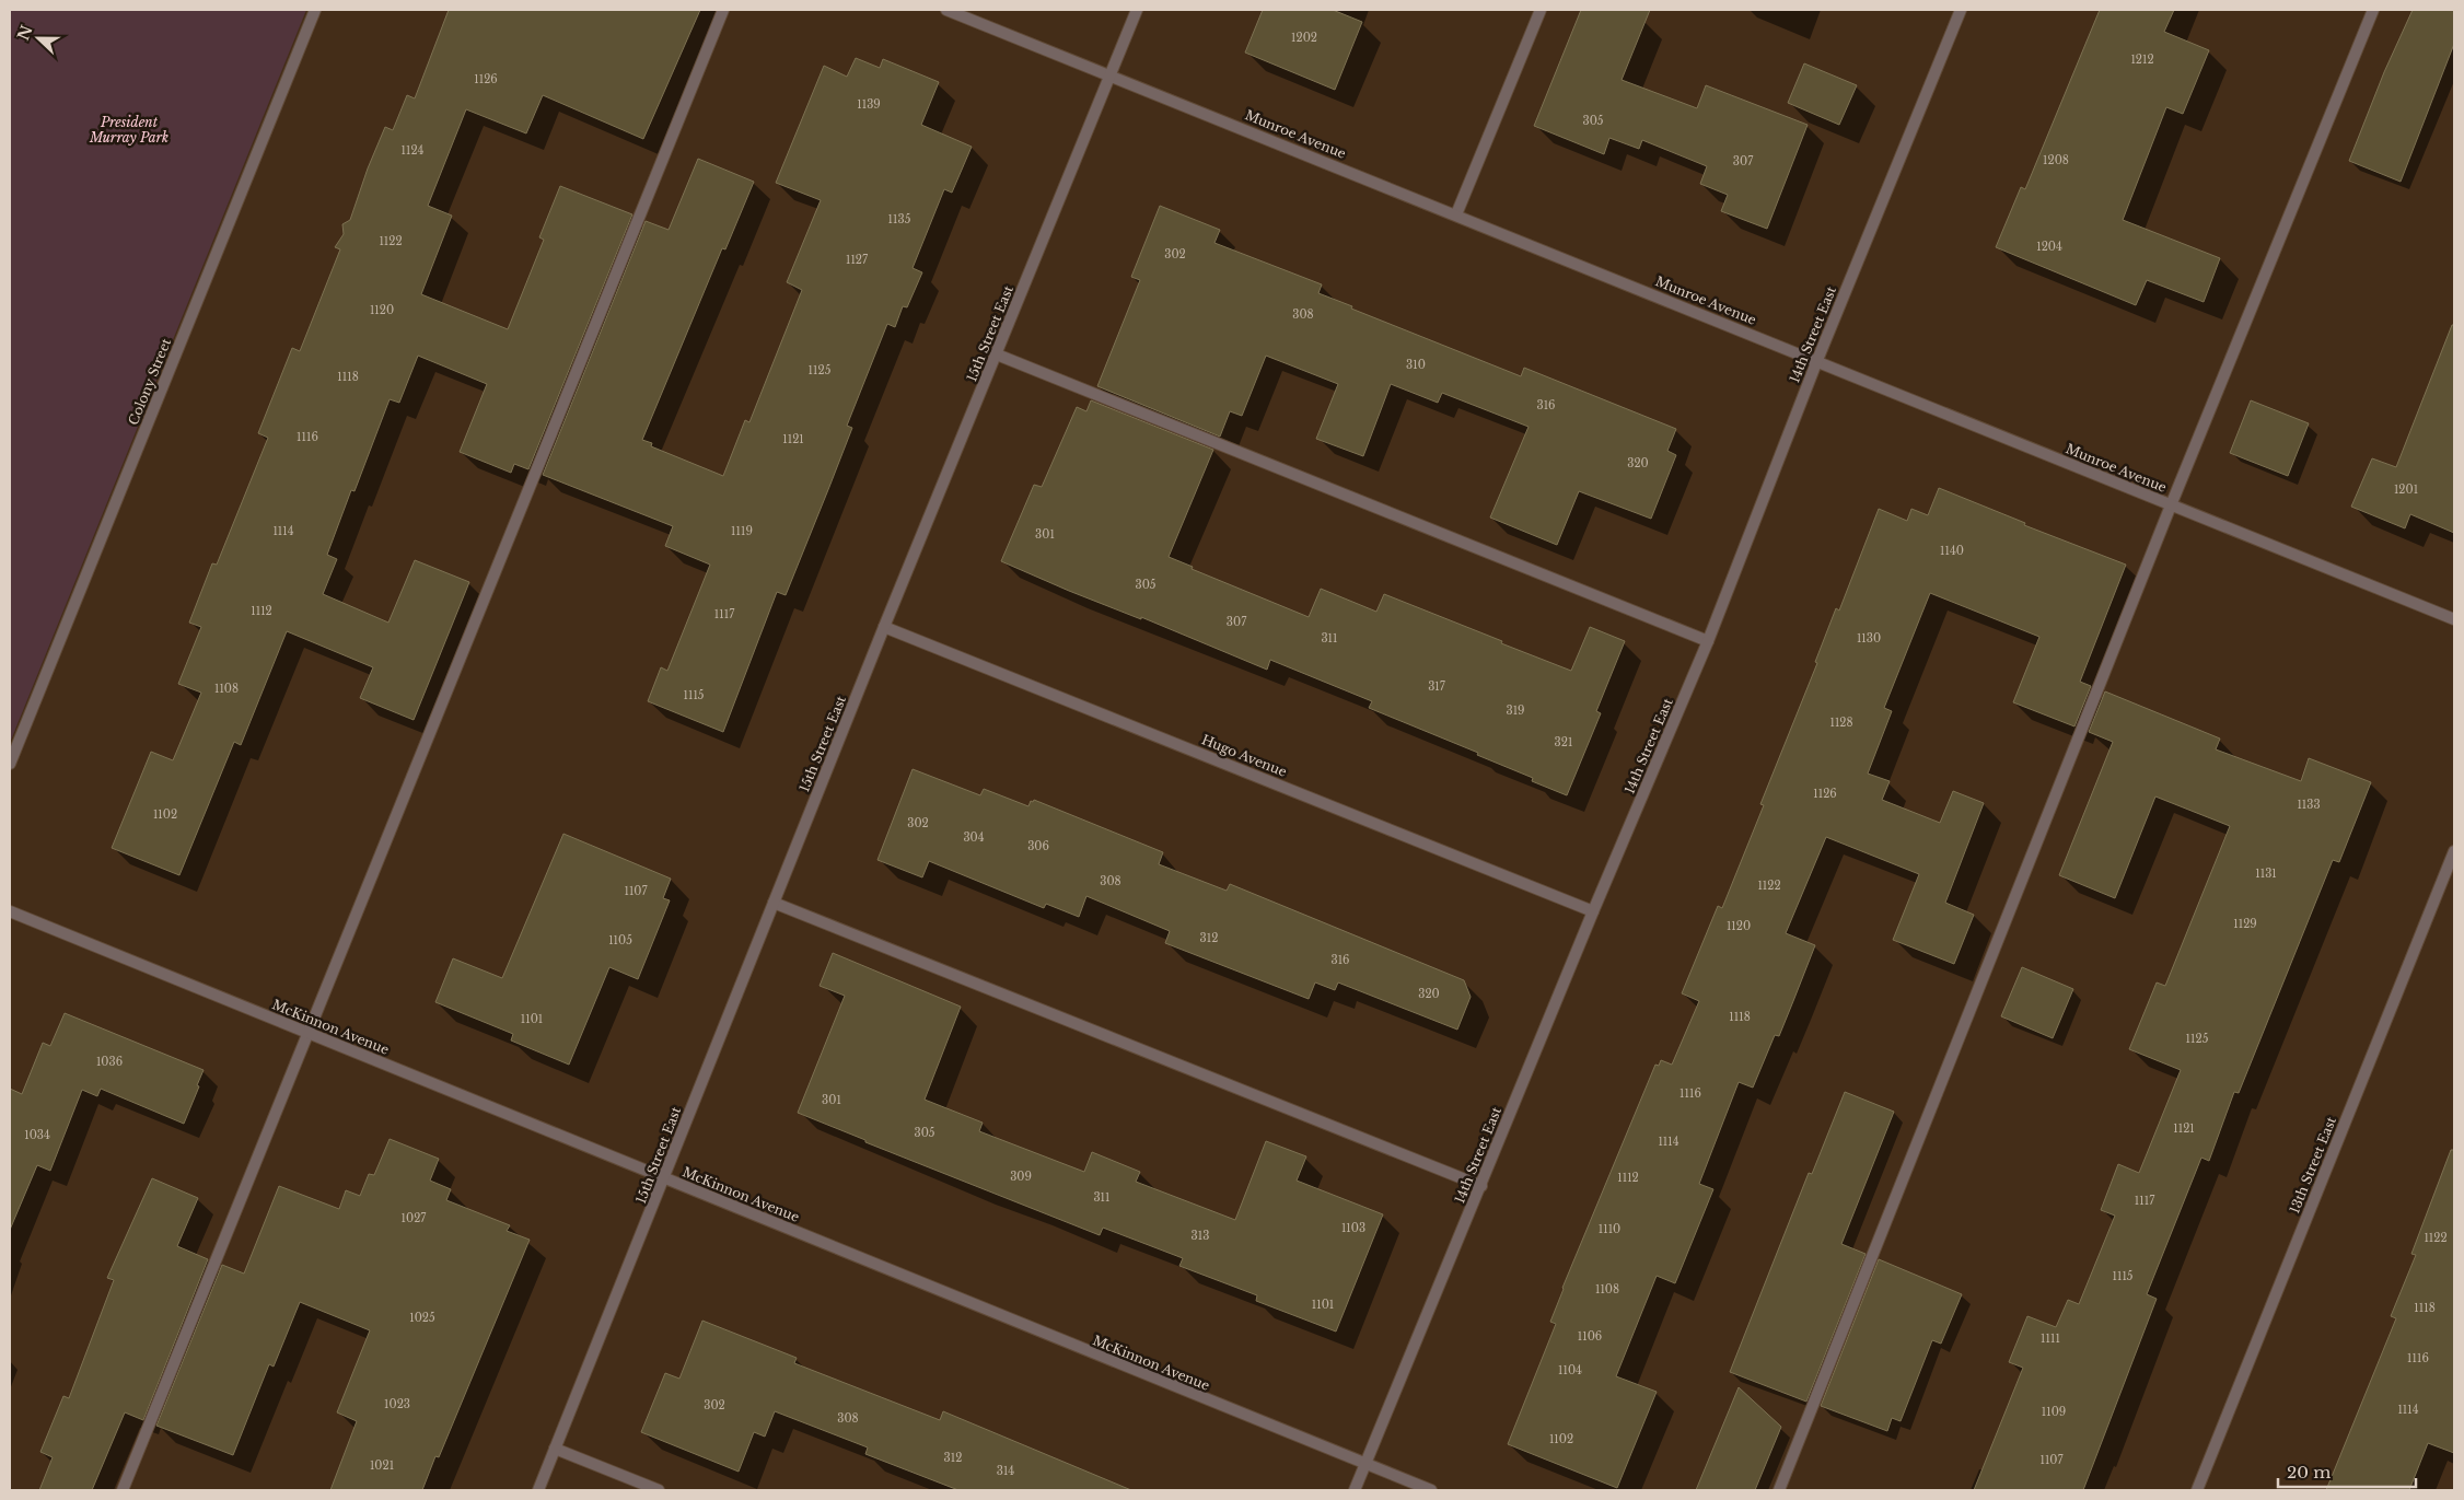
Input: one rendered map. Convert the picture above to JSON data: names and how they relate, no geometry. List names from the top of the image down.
{
  "streets": {
    "street": [
      "Munroe Avenue",
      "15th Street East",
      "14th Street East",
      "Colony Street",
      "Hugo Avenue",
      "McKinnon Avenue",
      "13th Street East"
    ]
  },
  "crossings": [
    ["Munroe Avenue", "15th Street East"],
    ["Munroe Avenue", "14th Street East"],
    ["15th Street East", "Hugo Avenue"],
    ["15th Street East", "McKinnon Avenue"],
    ["14th Street East", "Hugo Avenue"],
    ["14th Street East", "McKinnon Avenue"]
  ],
  "parks": ["President Murray Park"],
  "house_numbers": [
    "1202",
    "1212",
    "1126",
    "1139",
    "305",
    "1124",
    "1208",
    "307",
    "1135",
    "1122",
    "1204",
    "302",
    "1127",
    "1120",
    "308",
    "310",
    "1125",
    "1118",
    "316",
    "1116",
    "1121",
    "320",
    "1201",
    "1114",
    "1119",
    "301",
    "1140",
    "305",
    "1112",
    "1117",
    "307",
    "311",
    "1130",
    "317",
    "1108",
    "1115",
    "319",
    "1128",
    "321",
    "1126",
    "1133",
    "1102",
    "302",
    "304",
    "306",
    "1131",
    "308",
    "1122",
    "1107",
    "1129",
    "1120",
    "312",
    "1105",
    "316",
    "320",
    "1118",
    "1101",
    "1125",
    "1036",
    "1116",
    "301",
    "1121",
    "305",
    "1034",
    "1114",
    "309",
    "1112",
    "311",
    "1117",
    "1027",
    "1103",
    "1110",
    "313",
    "1122",
    "1115",
    "1108",
    "1101",
    "1118",
    "1025",
    "1106",
    "1111",
    "1116",
    "1104",
    "1023",
    "302",
    "1114",
    "1109",
    "308",
    "1102",
    "312",
    "1107",
    "1021",
    "314"
  ],
  "scale_bar": "20 m",
  "north": "left"
}
